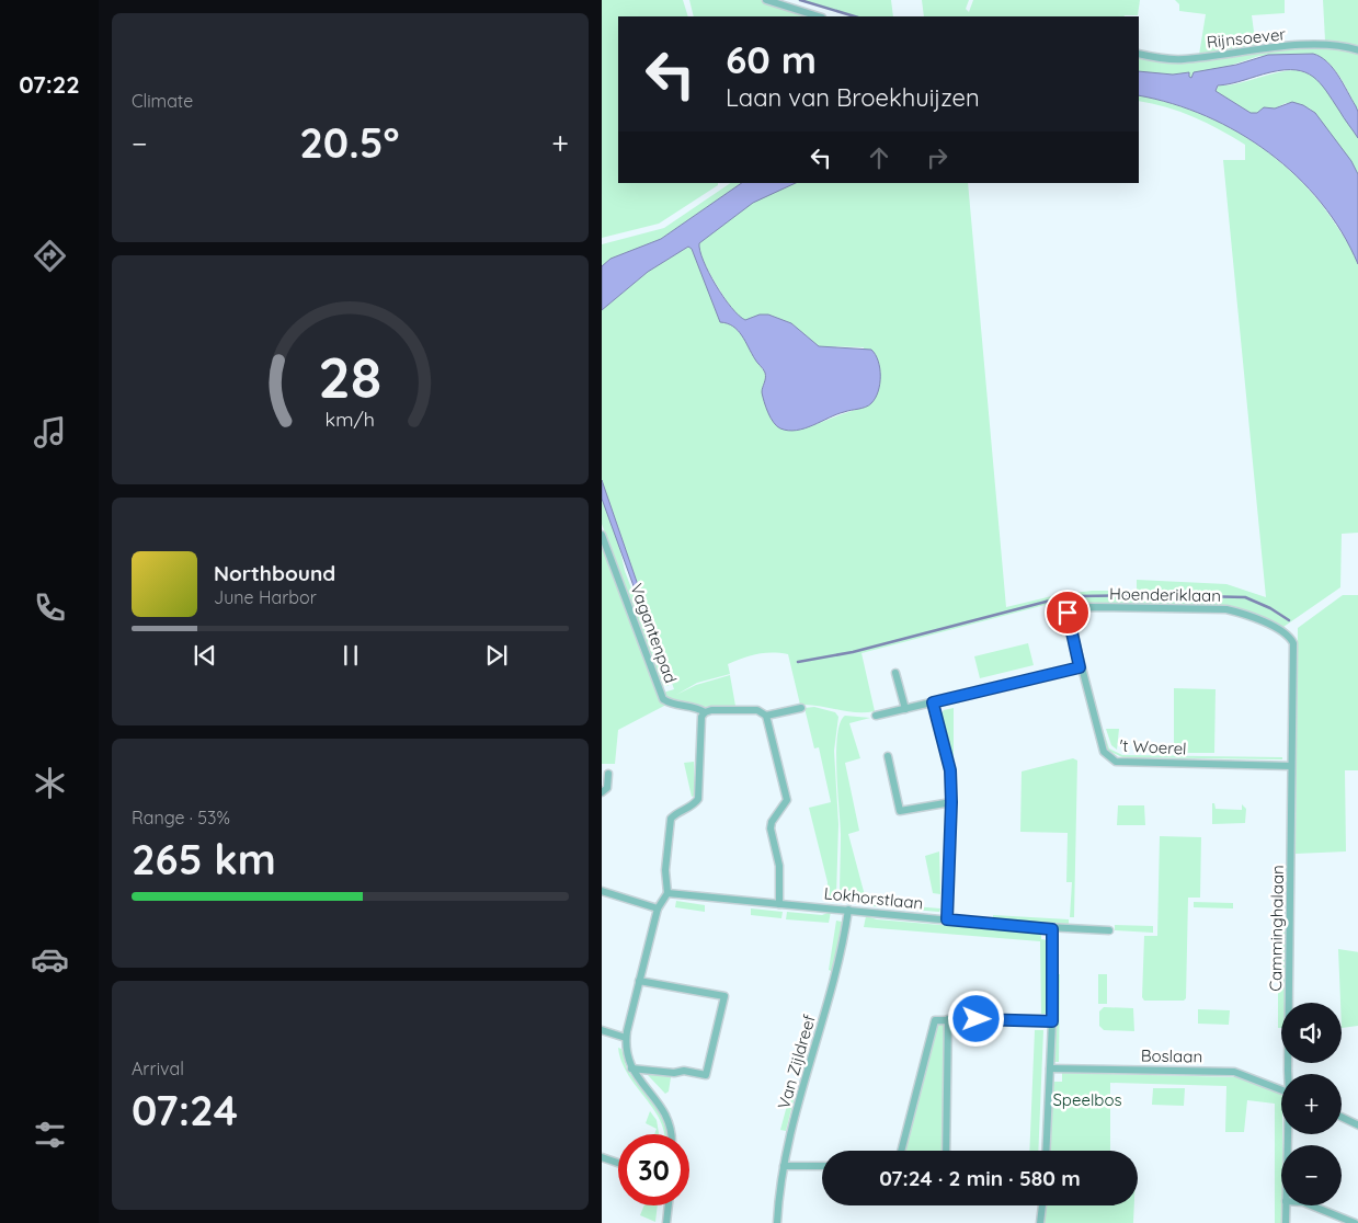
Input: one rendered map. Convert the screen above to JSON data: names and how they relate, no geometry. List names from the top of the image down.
{
  "streets": {
    "street": [
      "Rijnsoever",
      "Hoenderiklaan",
      "Vagantenpad",
      "'t Woerel",
      "Lokhorstlaan",
      "Camminghalaan",
      "Boslaan",
      "Van Zijldreef"
    ]
  },
  "crossings": [
    ["Hoenderiklaan", "'t Woerel"],
    ["Hoenderiklaan", "Camminghalaan"],
    ["'t Woerel", "Camminghalaan"],
    ["Lokhorstlaan", "Van Zijldreef"]
  ],
  "parks": ["Speelbos"],
  "page": {
    "tabs": "07:22",
    "tile": [
      "Climate",
      ["Range · 53%", "265 km"],
      ["Arrival", "07:24"]
    ],
    "turn": ["60 m", "Laan van Broekhuijzen"],
    "heat": ["−", "20.5°", "+"],
    "song": ["Northbound", "June Harbor"],
    "map_buttons": ["+", "−"],
    "limit": "30",
    "trip": "07:24 · 2 min · 580 m",
    "gauge": ["28", "km/h"]
  }
}
